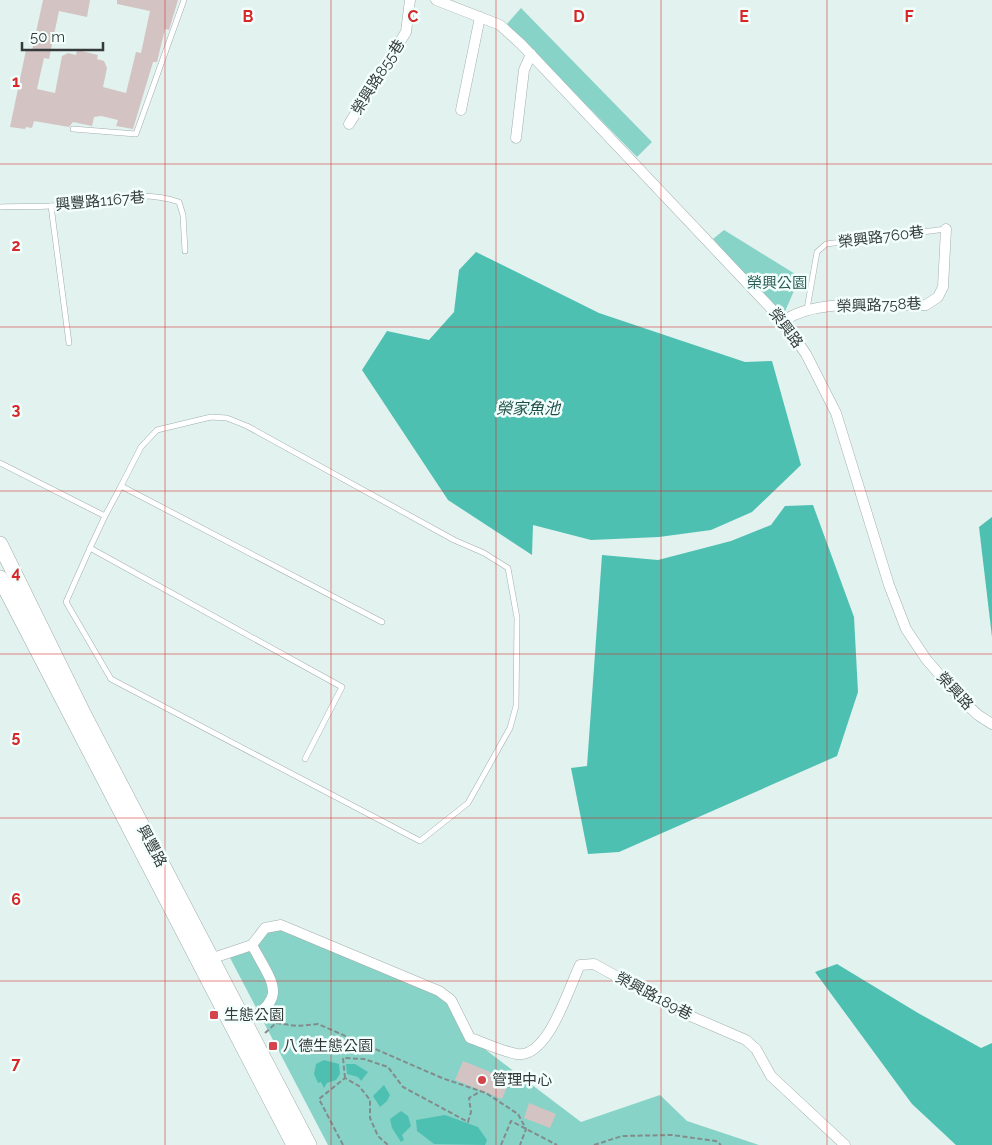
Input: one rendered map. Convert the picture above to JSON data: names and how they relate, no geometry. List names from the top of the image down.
{
  "streets": {
    "main road": ["興豐路"],
    "street": [
      "榮興路855巷",
      "榮興路758巷",
      "榮興路",
      "榮興路189巷"
    ],
    "lane": ["興豐路1167巷", "榮興路760巷"]
  },
  "crossings": [
    ["榮興路760巷", "榮興路758巷"],
    ["榮興路758巷", "榮興路"]
  ],
  "water": ["榮家魚池"],
  "parks": ["榮興公園"],
  "places": {
    "transit": ["生態公園", "八德生態公園"],
    "other": ["管理中心"]
  },
  "scale_bar": "50 m",
  "grid": {
    "columns": [
      "B",
      "C",
      "D",
      "E",
      "F"
    ],
    "rows": [
      "1",
      "2",
      "3",
      "4",
      "5",
      "6",
      "7"
    ]
  }
}
